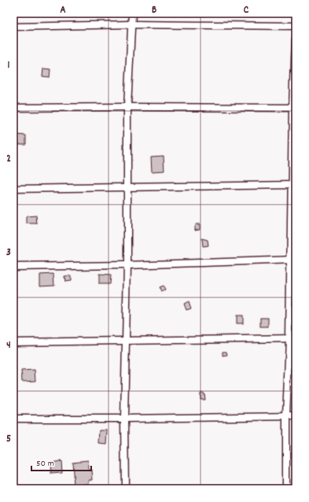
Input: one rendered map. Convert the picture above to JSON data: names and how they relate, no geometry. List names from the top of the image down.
{
  "scale_bar": "50 m",
  "grid": {
    "columns": ["A", "B", "C"],
    "rows": [
      "1",
      "2",
      "3",
      "4",
      "5"
    ]
  }
}
